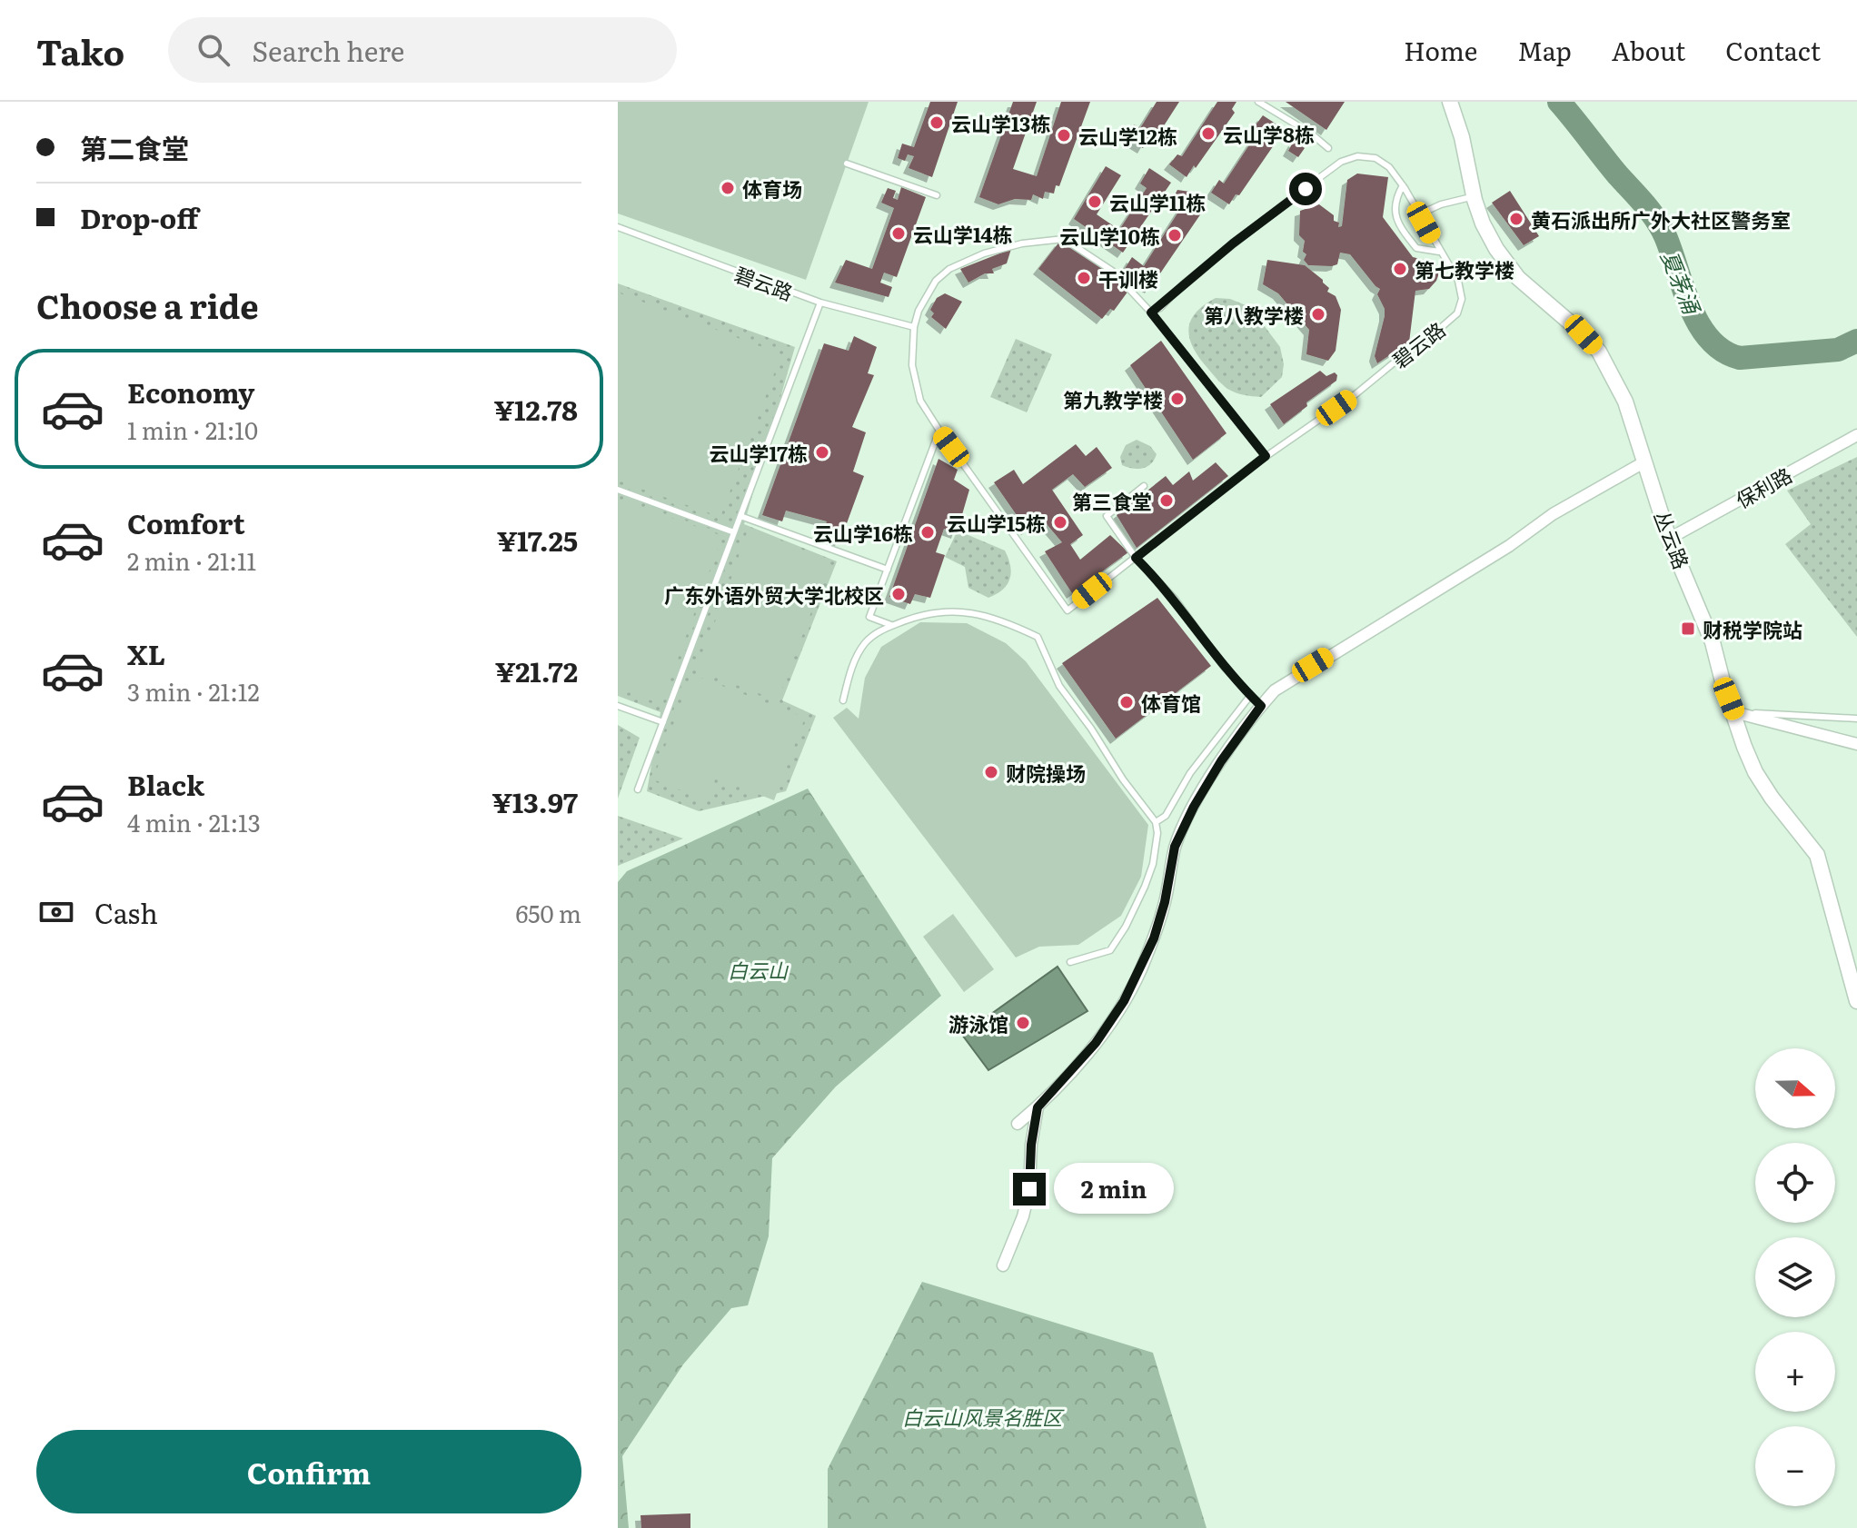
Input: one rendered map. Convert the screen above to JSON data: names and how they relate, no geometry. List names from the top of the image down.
{
  "streets": {
    "street": ["保利路", "丛云路"],
    "lane": ["碧云路"]
  },
  "crossings": [
    ["保利路", "丛云路"]
  ],
  "water": ["夏茅涌"],
  "parks": ["白云山", "白云山风景名胜区"],
  "places": {
    "other": [
      "云山学13栋",
      "云山学8栋",
      "云山学12栋",
      "体育场",
      "云山学11栋",
      "黄石派出所广外大社区警务室",
      "云山学14栋",
      "云山学10栋",
      "第七教学楼",
      "干训楼",
      "第八教学楼",
      "第九教学楼",
      "云山学17栋",
      "第三食堂",
      "云山学15栋",
      "云山学16栋",
      "广东外语外贸大学北校区",
      "体育馆",
      "财院操场",
      "游泳馆"
    ],
    "transit": ["财税学院站"]
  },
  "north": "right",
  "page": {
    "header": "Tako",
    "search": "Search here",
    "nav": [
      "Home",
      "Map",
      "About",
      "Contact"
    ],
    "banner": ["第二食堂", "Drop-off"],
    "heading": "Choose a ride",
    "list": [
      {
        "name": "Economy",
        "note": "1 min · 21:10",
        "value": "¥12.78"
      },
      {
        "name": "Comfort",
        "note": "2 min · 21:11",
        "value": "¥17.25"
      },
      {
        "name": "XL",
        "note": "3 min · 21:12",
        "value": "¥21.72"
      },
      {
        "name": "Black",
        "note": "4 min · 21:13",
        "value": "¥13.97"
      }
    ],
    "pay": ["Cash", "650 m"],
    "map_buttons": ["+", "−"],
    "bubble": "2 min",
    "buttons": "Confirm"
  }
}
